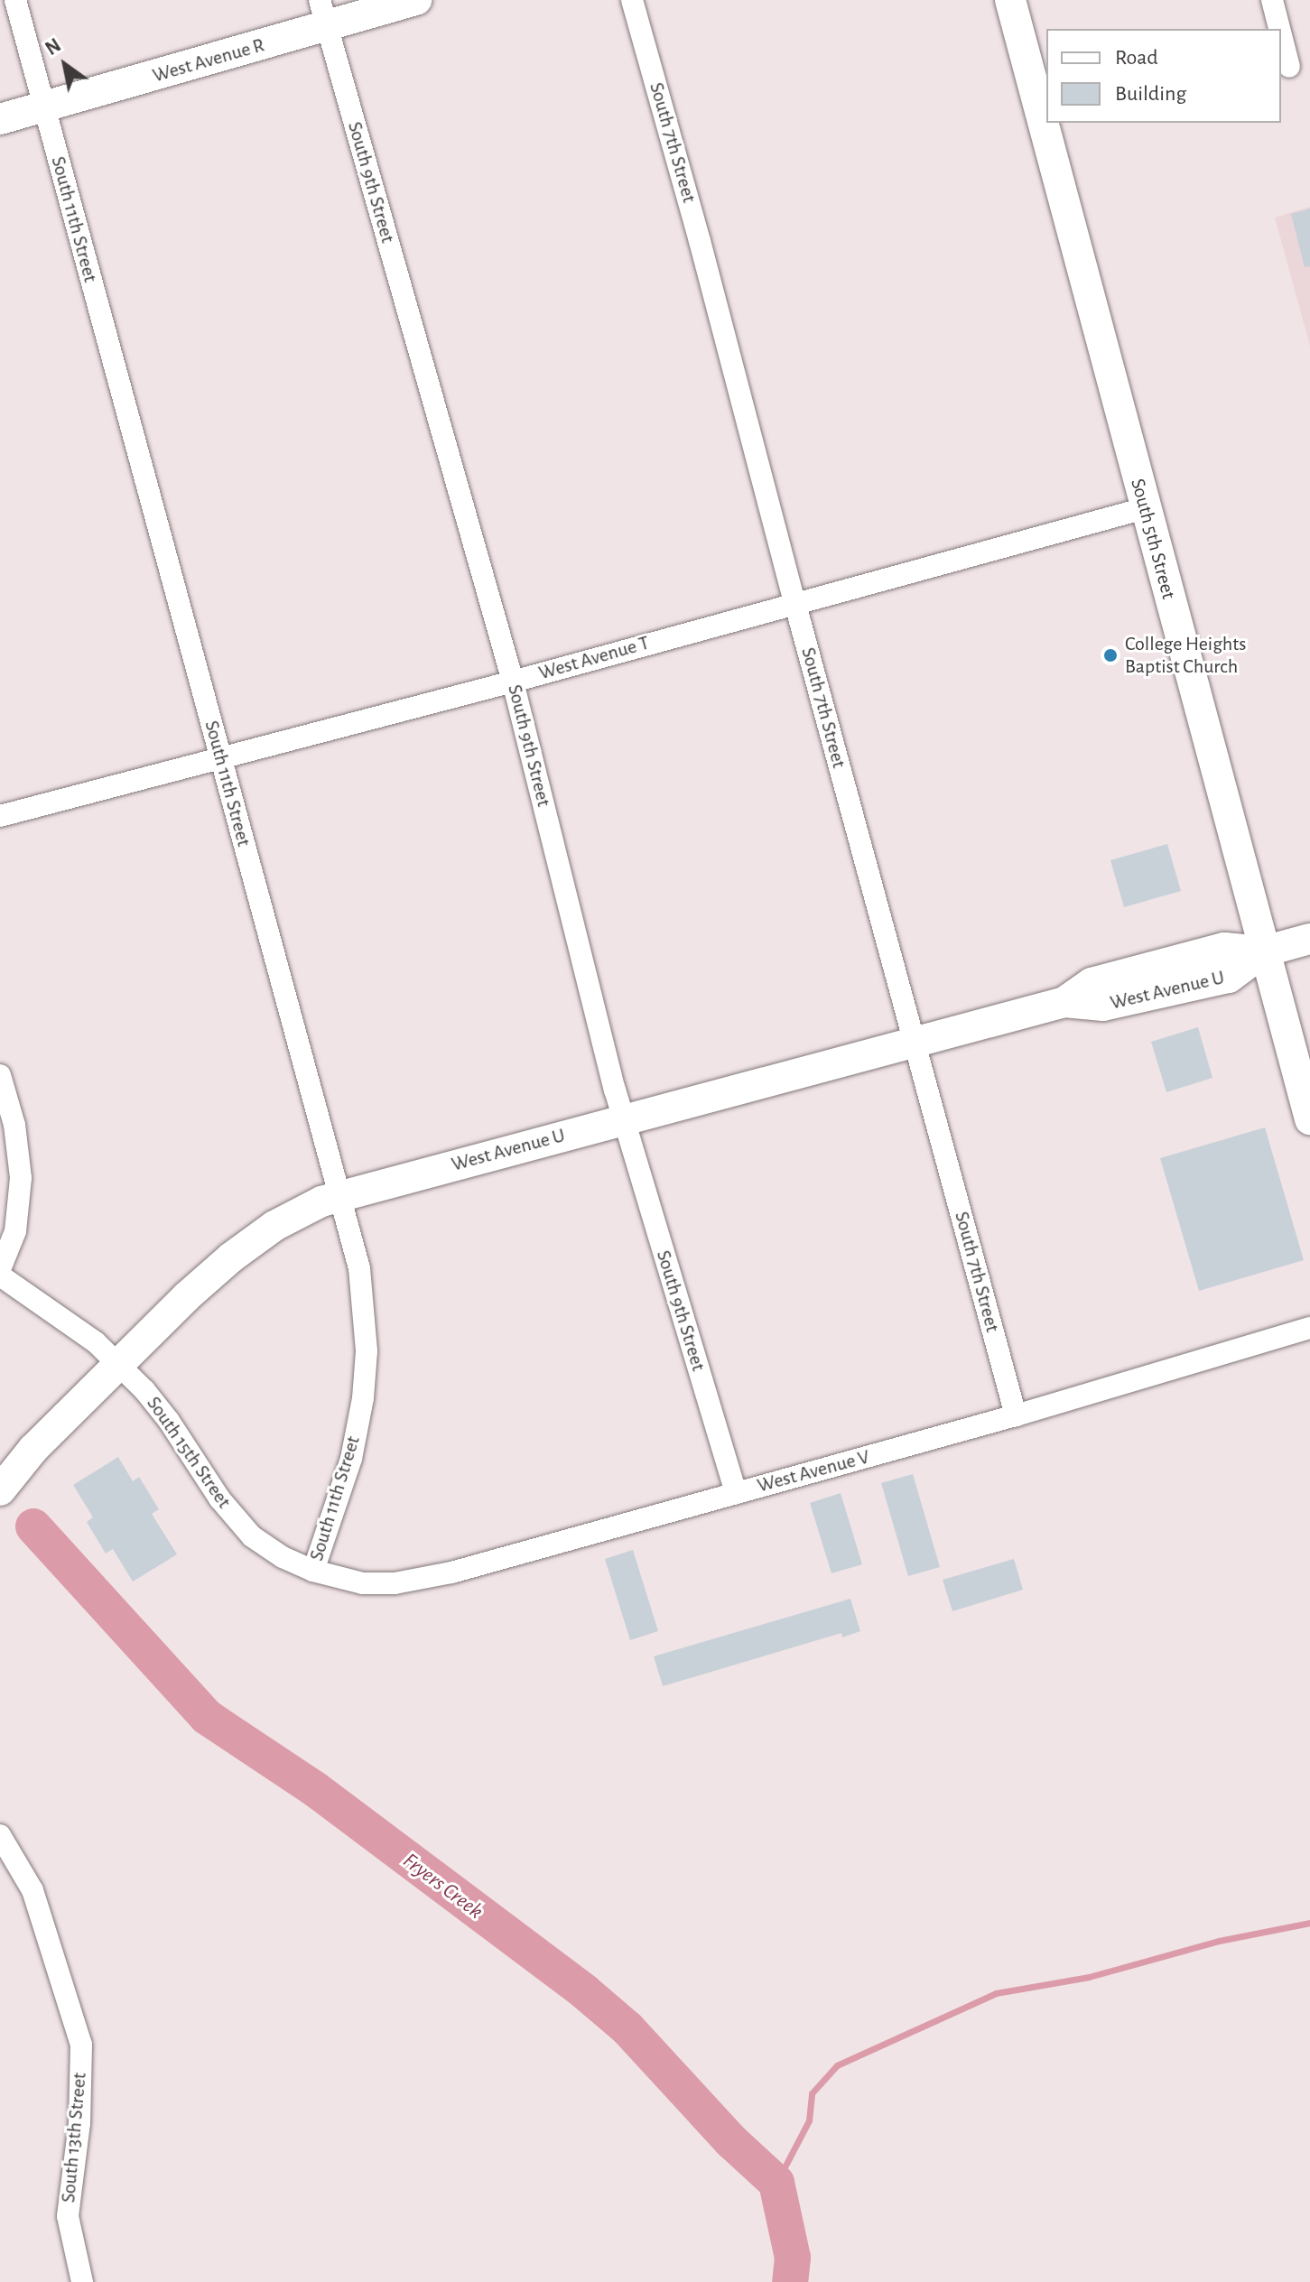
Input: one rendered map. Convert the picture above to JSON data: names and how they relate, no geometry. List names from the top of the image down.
{
  "streets": {
    "street": [
      "West Avenue R",
      "South 7th Street",
      "South 9th Street",
      "South 11th Street",
      "South 5th Street",
      "West Avenue T",
      "West Avenue U",
      "South 15th Street",
      "West Avenue V",
      "South 13th Street"
    ]
  },
  "crossings": [
    ["West Avenue R", "South 9th Street"],
    ["West Avenue R", "South 11th Street"],
    ["South 7th Street", "West Avenue T"],
    ["South 7th Street", "West Avenue U"],
    ["South 7th Street", "West Avenue V"],
    ["South 9th Street", "West Avenue T"],
    ["South 9th Street", "West Avenue U"],
    ["South 9th Street", "West Avenue V"],
    ["South 11th Street", "West Avenue T"],
    ["South 11th Street", "West Avenue U"],
    ["South 11th Street", "South 15th Street"],
    ["South 11th Street", "West Avenue V"],
    ["South 5th Street", "West Avenue T"],
    ["South 5th Street", "West Avenue U"],
    ["West Avenue U", "South 15th Street"],
    ["South 15th Street", "West Avenue V"]
  ],
  "water": ["Fryers Creek"],
  "places": ["College Heights Baptist Church"],
  "legend": ["Road", "Building"],
  "north": "top left"
}
